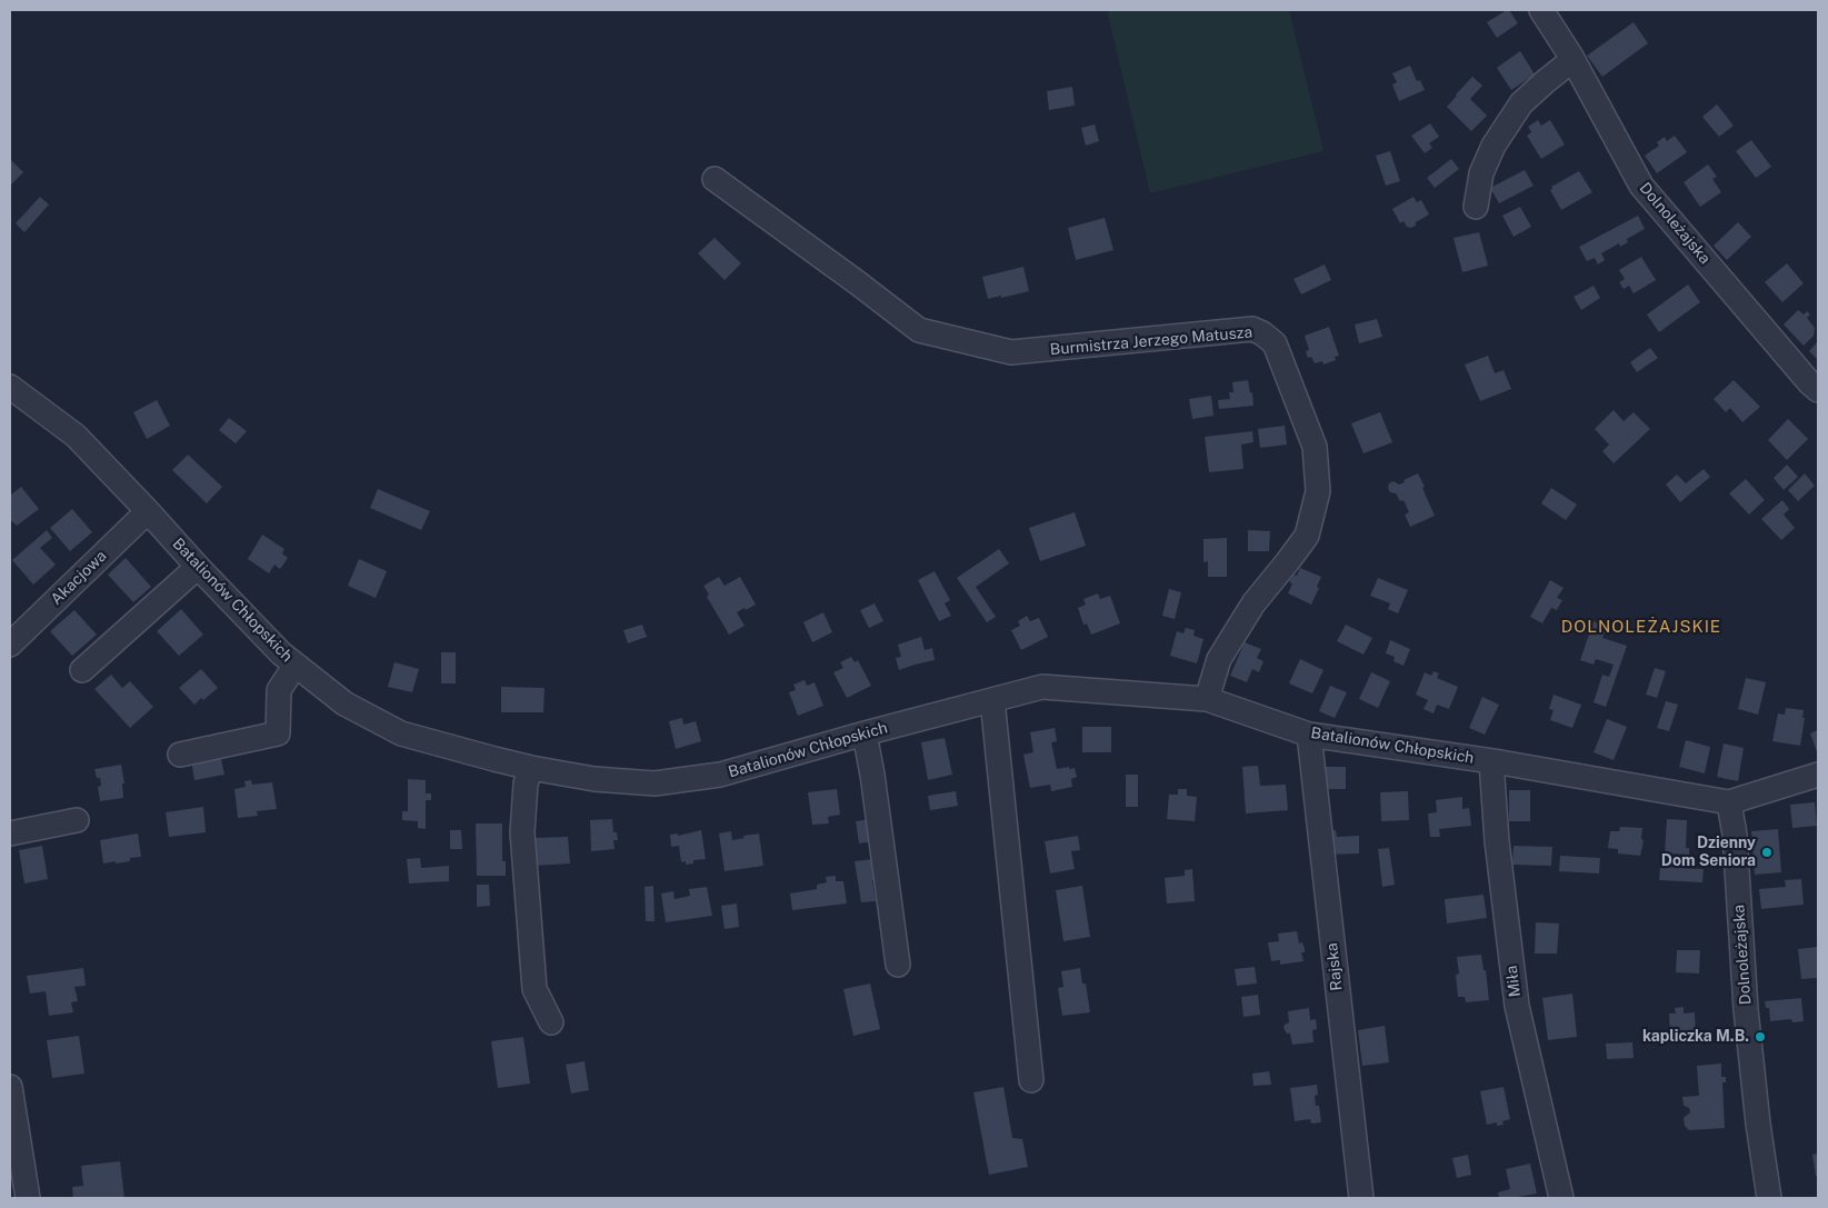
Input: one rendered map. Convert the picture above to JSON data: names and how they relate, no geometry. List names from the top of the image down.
{
  "streets": {
    "street": [
      "Dolnoleżajska",
      "Burmistrza Jerzego Matusza",
      "Akacjowa",
      "Batalionów Chłopskich",
      "Rajska",
      "Miła"
    ]
  },
  "crossings": [
    ["Dolnoleżajska", "Batalionów Chłopskich"],
    ["Burmistrza Jerzego Matusza", "Batalionów Chłopskich"],
    ["Akacjowa", "Batalionów Chłopskich"],
    ["Batalionów Chłopskich", "Rajska"],
    ["Batalionów Chłopskich", "Miła"]
  ],
  "districts": ["DOLNOLEŻAJSKIE"],
  "places": ["Dzienny Dom Seniora", "kapliczka M.B."]
}
